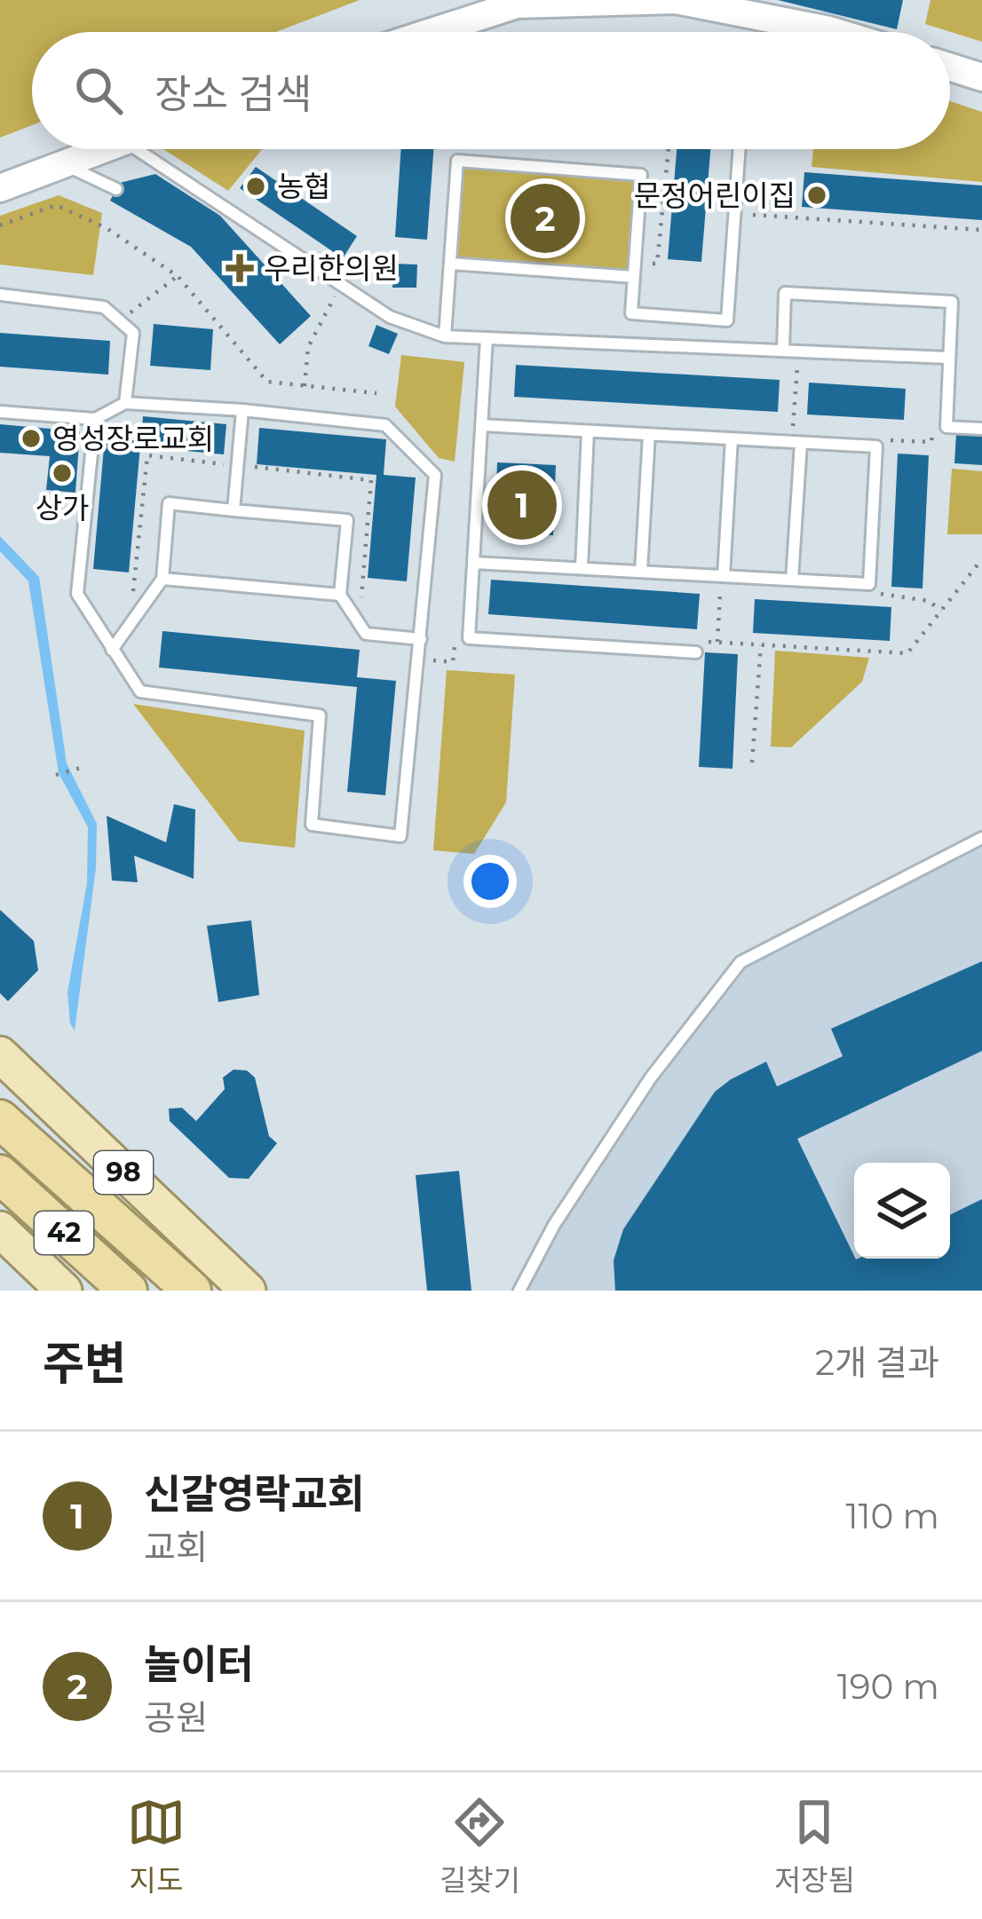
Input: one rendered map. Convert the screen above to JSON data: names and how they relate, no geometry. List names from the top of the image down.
{
  "streets": {
    "highway": ["42"],
    "main road": ["98"]
  },
  "places": {
    "other": [
      "농협",
      "문정어린이집",
      "영성장로교회",
      "상가"
    ],
    "health": ["우리한의원"]
  },
  "page": {
    "search": "장소 검색",
    "pins": ["2", "1"],
    "heading": ["주변", "2개 결과"],
    "list": [
      {
        "mark": "1",
        "name": "신갈영락교회",
        "note": "교회",
        "value": "110 m"
      },
      {
        "mark": "2",
        "name": "놀이터",
        "note": "공원",
        "value": "190 m"
      }
    ],
    "nav": ["지도", "길찾기", "저장됨"]
  }
}
